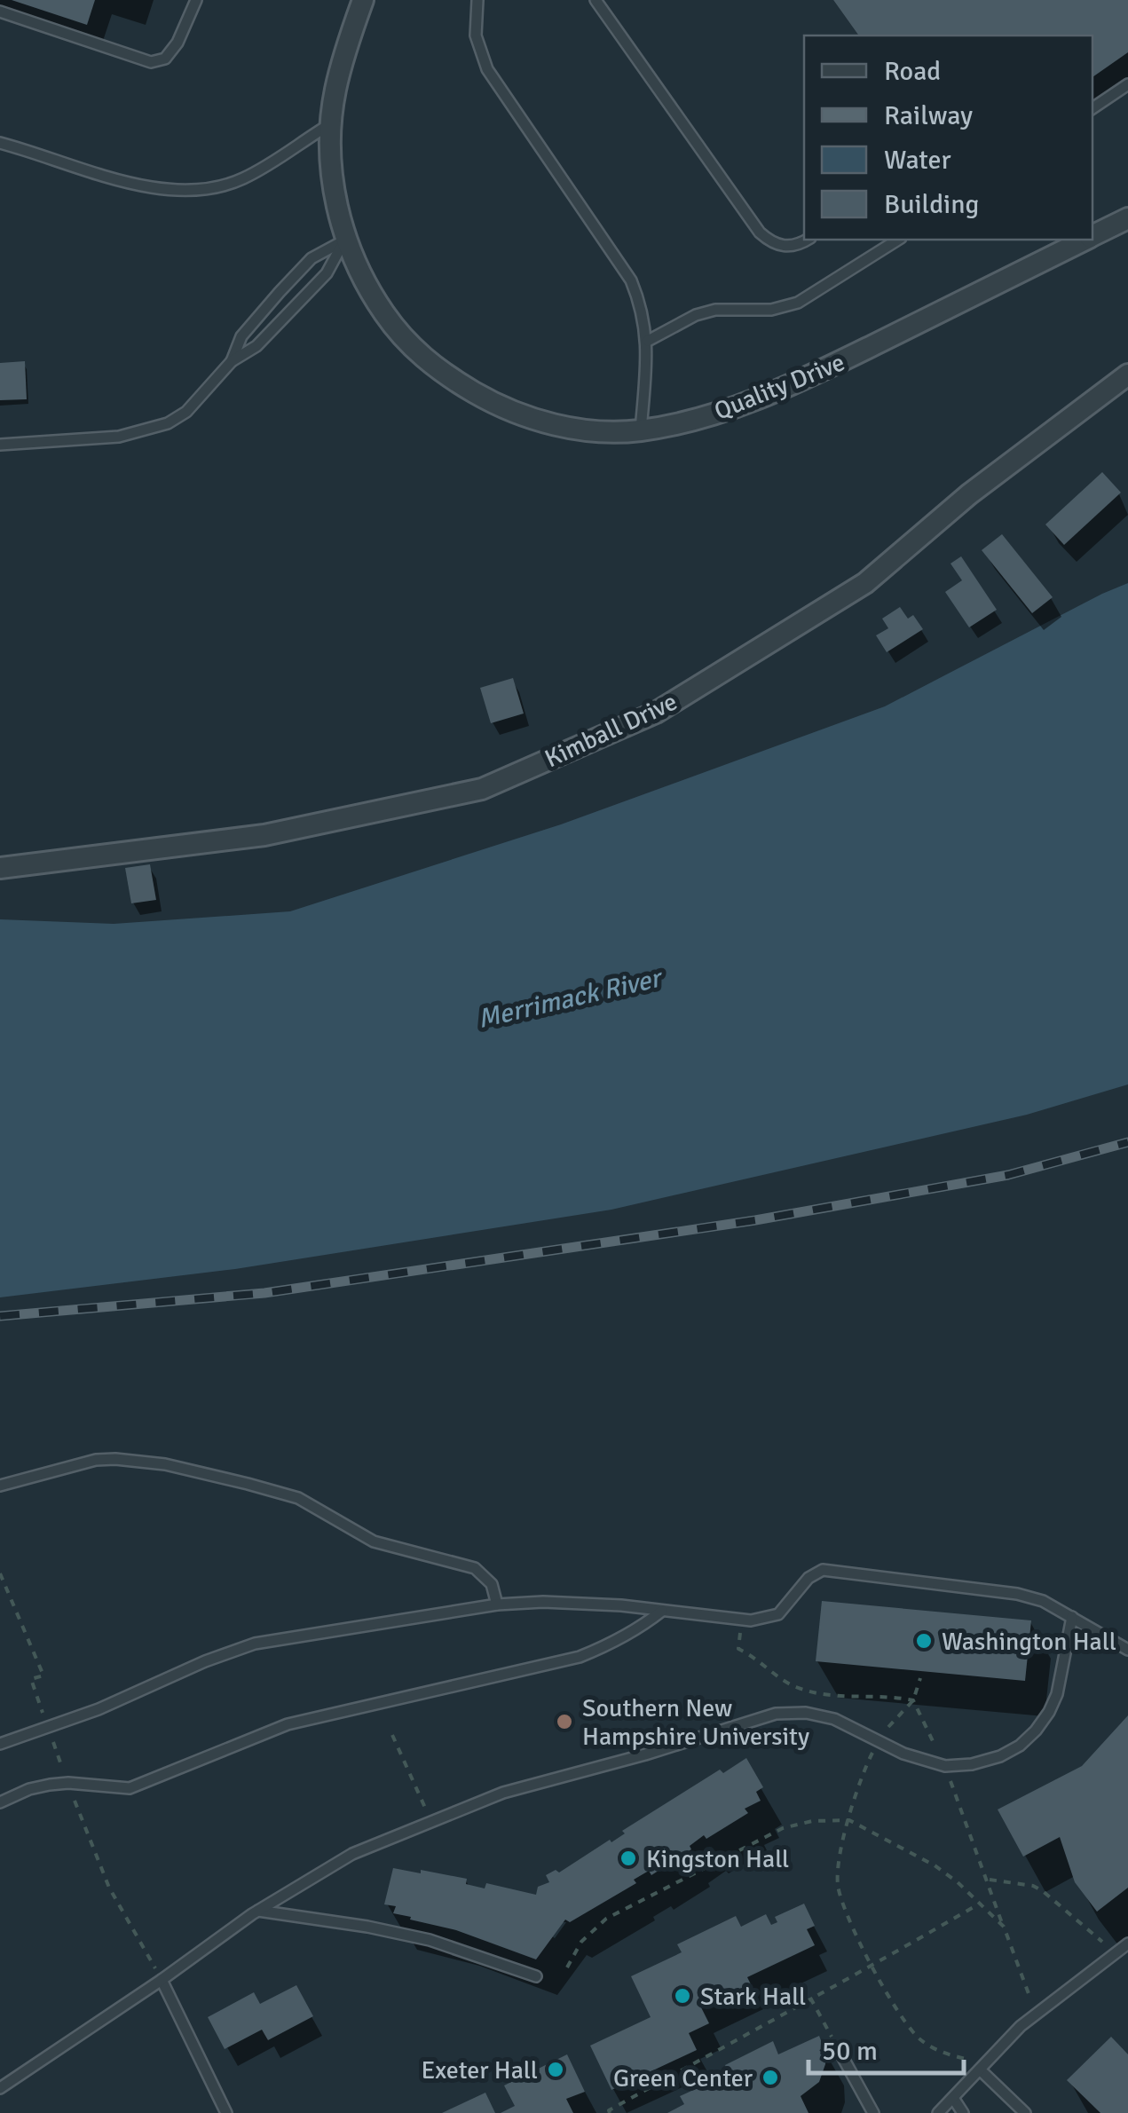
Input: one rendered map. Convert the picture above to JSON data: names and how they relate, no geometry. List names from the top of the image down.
{
  "streets": {
    "street": ["Quality Drive", "Kimball Drive"]
  },
  "water": ["Merrimack River"],
  "places": [
    "Washington Hall",
    "Southern New Hampshire University",
    "Kingston Hall",
    "Stark Hall",
    "Exeter Hall",
    "Green Center"
  ],
  "legend": [
    "Road",
    "Railway",
    "Water",
    "Building"
  ],
  "scale_bar": "50 m"
}
